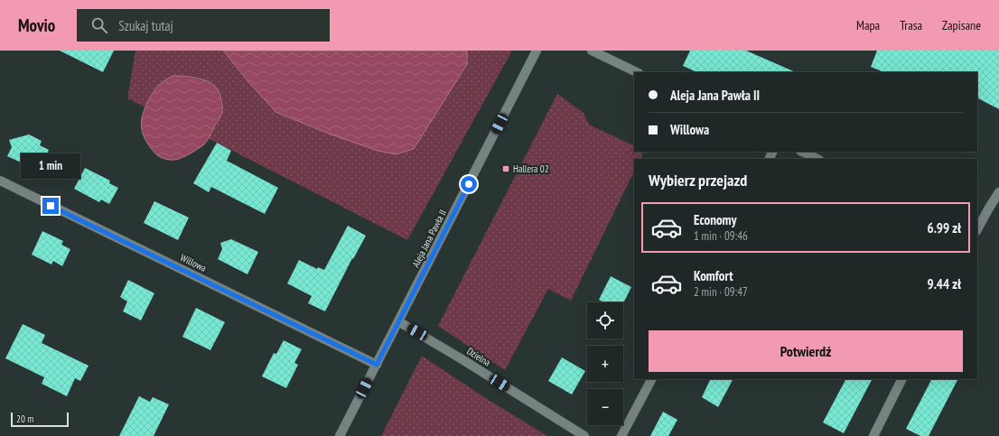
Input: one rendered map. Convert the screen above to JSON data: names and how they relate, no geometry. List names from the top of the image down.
{
  "streets": {
    "street": ["Aleja Jana Pawła II", "Willowa", "Dzielna"]
  },
  "crossings": [
    ["Aleja Jana Pawła II", "Willowa"],
    ["Aleja Jana Pawła II", "Dzielna"]
  ],
  "places": {
    "transit": ["Hallera 02"]
  },
  "scale_bar": "20 m",
  "page": {
    "header": "Movio",
    "search": "Szukaj tutaj",
    "nav": ["Mapa", "Trasa", "Zapisane"],
    "banner": ["Aleja Jana Pawła II", "Willowa"],
    "bubble": "1 min",
    "heading": "Wybierz przejazd",
    "list": [
      {
        "name": "Economy",
        "note": "1 min · 09:46",
        "value": "6.99 zł"
      },
      {
        "name": "Komfort",
        "note": "2 min · 09:47",
        "value": "9.44 zł"
      }
    ],
    "map_buttons": ["+", "−"],
    "buttons": "Potwierdź",
    "scale": "20 m"
  }
}
